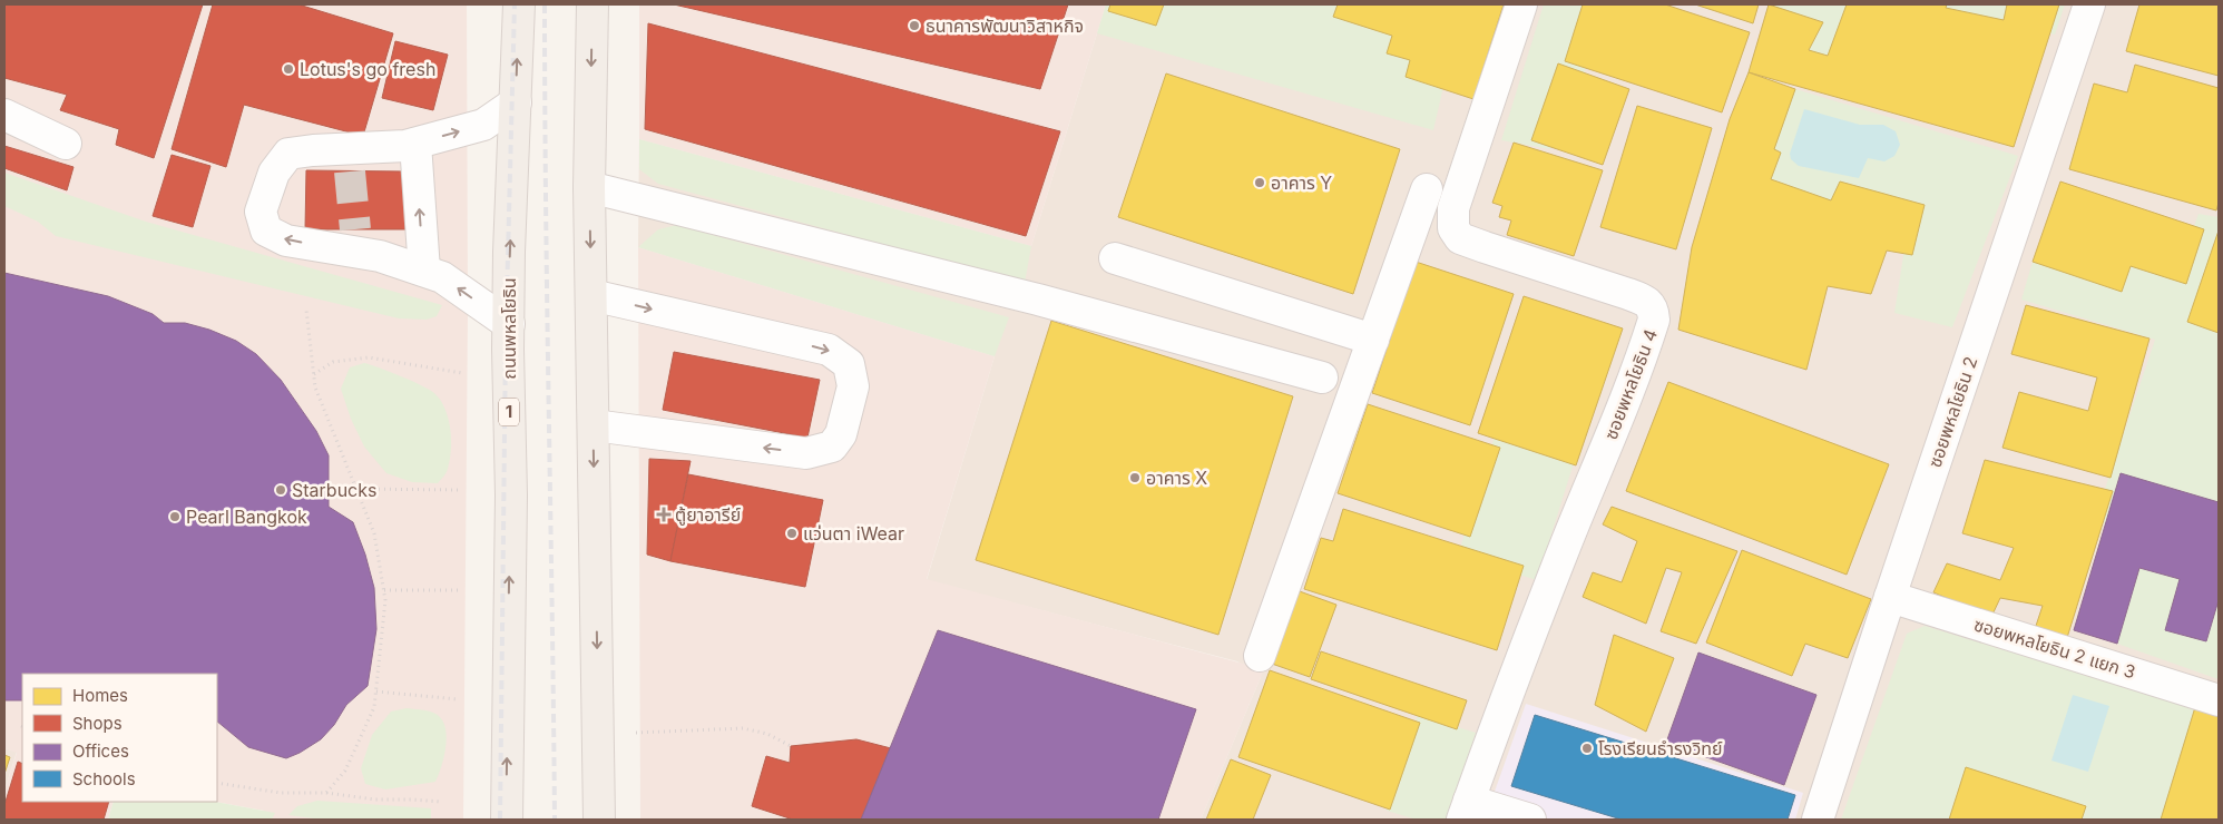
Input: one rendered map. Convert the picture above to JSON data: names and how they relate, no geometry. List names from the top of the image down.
{
  "streets": {
    "main road": ["ถนนพหลโยธิน", "1"],
    "street": ["ซอยพหลโยธิน 4", "ซอยพหลโยธิน 2", "ซอยพหลโยธิน 2 แยก 3"]
  },
  "crossings": [
    ["ซอยพหลโยธิน 2", "ซอยพหลโยธิน 2 แยก 3"]
  ],
  "places": {
    "other": [
      "ธนาคารพัฒนาวิสาหกิจ",
      "Lotus's go fresh",
      "อาคาร Y",
      "อาคาร X",
      "Starbucks",
      "Pearl Bangkok",
      "แว่นตา iWear",
      "โรงเรียนธำรงวิทย์"
    ],
    "health": ["ตู้ยาอารีย์"]
  },
  "legend": [
    "Homes",
    "Shops",
    "Offices",
    "Schools"
  ]
}
